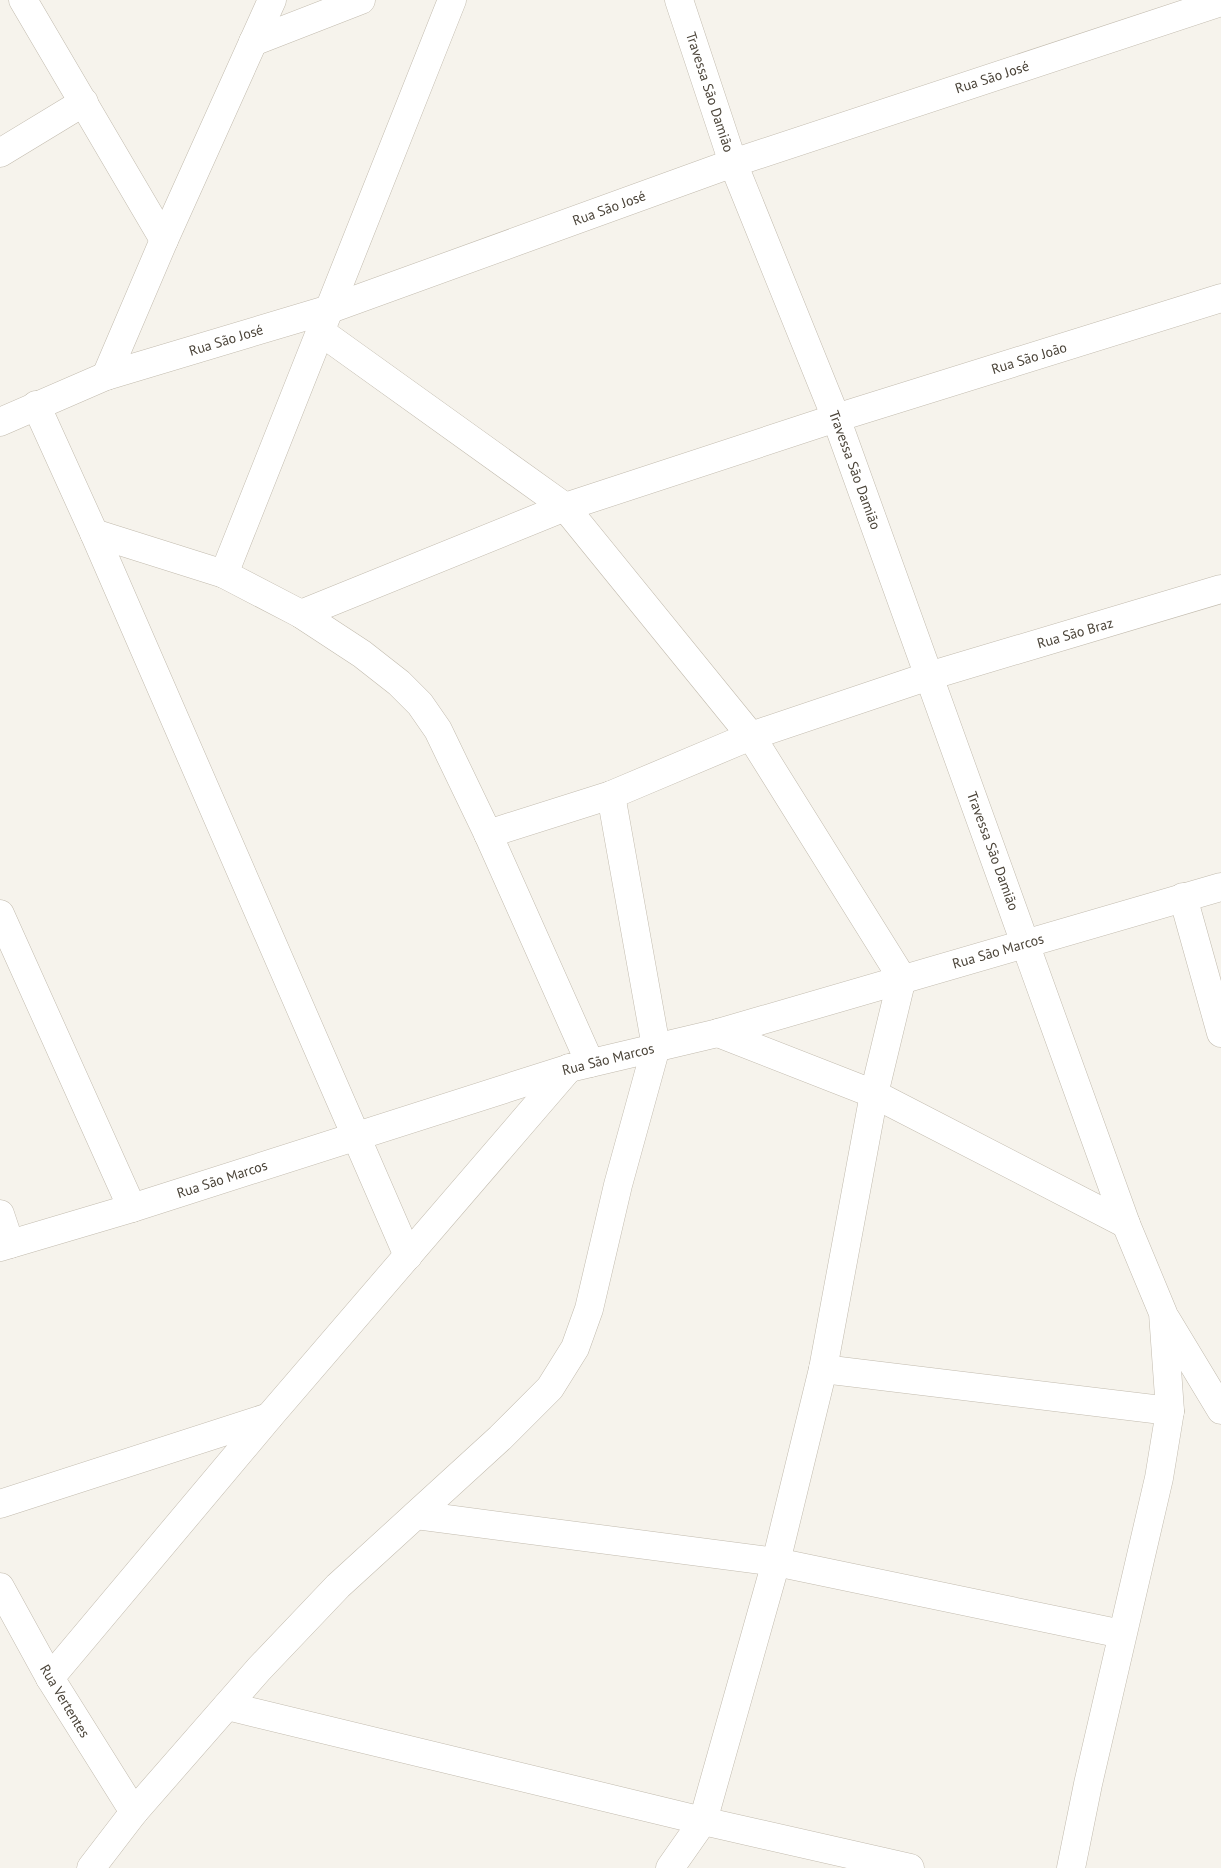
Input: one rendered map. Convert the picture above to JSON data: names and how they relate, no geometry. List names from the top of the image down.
{
  "streets": {
    "street": [
      "Rua São José",
      "Travessa São Damião",
      "Rua São João",
      "Rua São Braz",
      "Rua São Marcos",
      "Rua Vertentes"
    ]
  },
  "crossings": [
    ["Rua São José", "Travessa São Damião"],
    ["Travessa São Damião", "Rua São João"],
    ["Travessa São Damião", "Rua São Braz"],
    ["Travessa São Damião", "Rua São Marcos"]
  ]
}
